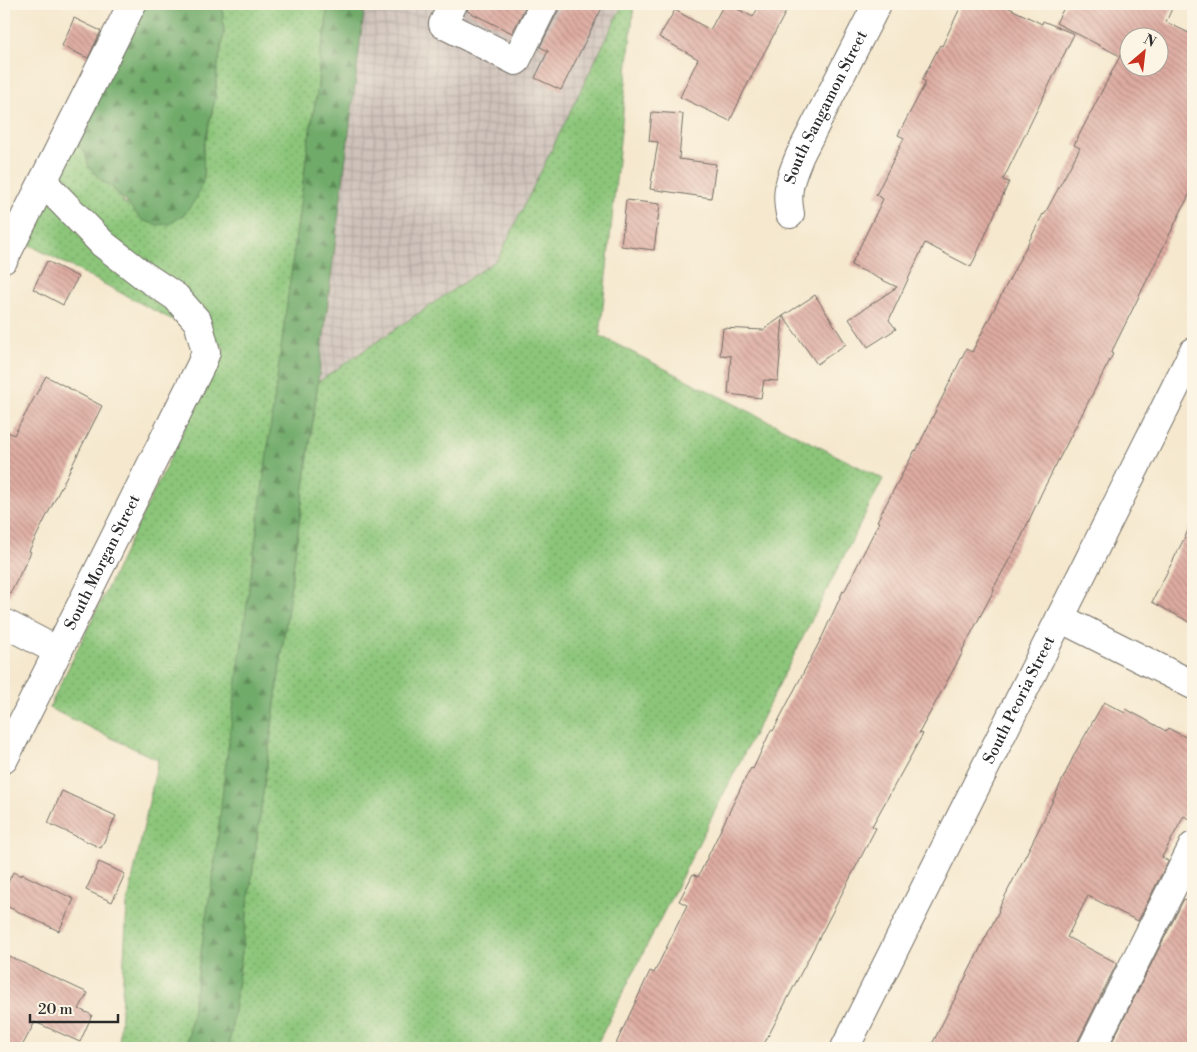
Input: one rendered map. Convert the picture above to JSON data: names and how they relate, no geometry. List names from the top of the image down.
{
  "streets": {
    "street": ["South Sangamon Street", "South Morgan Street", "South Peoria Street"]
  },
  "scale_bar": "20 m",
  "north": "top right"
}
